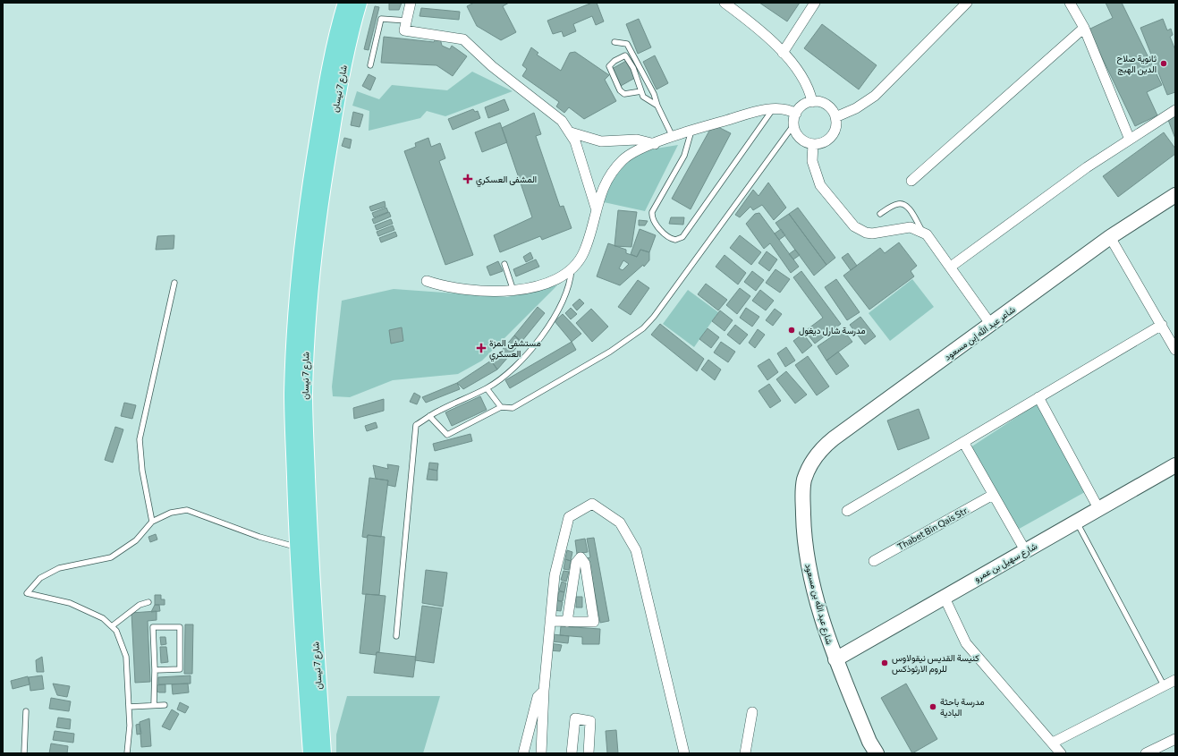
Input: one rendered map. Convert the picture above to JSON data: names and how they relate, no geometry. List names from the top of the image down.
{
  "streets": {
    "main road": ["شارع 7 نيسان"],
    "street": [
      "شاعر عبد الله إبن مسعود",
      "Thabet Bin Qais Str.",
      "شارع سهيل بن عمرو",
      "شارع عبد الله بن مسعود"
    ]
  },
  "crossings": [
    ["شاعر عبد الله إبن مسعود", "شارع عبد الله بن مسعود"],
    ["شارع سهيل بن عمرو", "شارع عبد الله بن مسعود"]
  ],
  "places": {
    "other": [
      "ثانوية صلاح الدين الهبج",
      "مدرسة شارل ديغول",
      "كنيسة القديس نيقولاوس للروم الارثوذكس",
      "مدرسة باحثة البادية"
    ],
    "health": ["المشفى العسكري", "مستشفى المزة العسكري"]
  }
}
